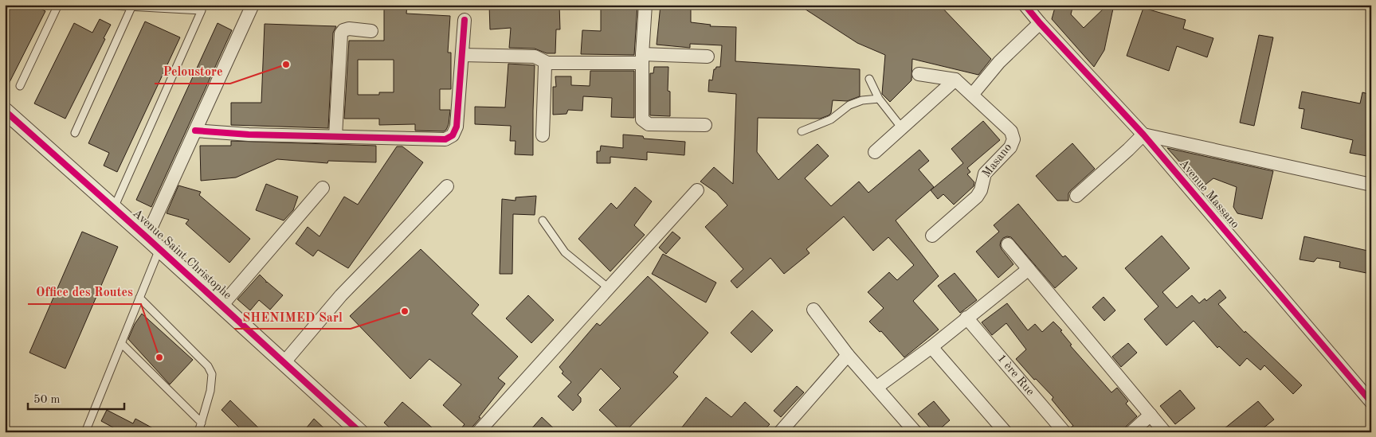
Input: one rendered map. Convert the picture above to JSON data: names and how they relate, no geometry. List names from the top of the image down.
{
  "streets": {
    "street": [
      "Masano",
      "Avenue Massano",
      "Avenue Saint Christophe",
      "1 ère Rue"
    ]
  },
  "places": ["Peloustore", "SHENIMED Sarl", "Office des Routes"],
  "scale_bar": "50 m"
}
